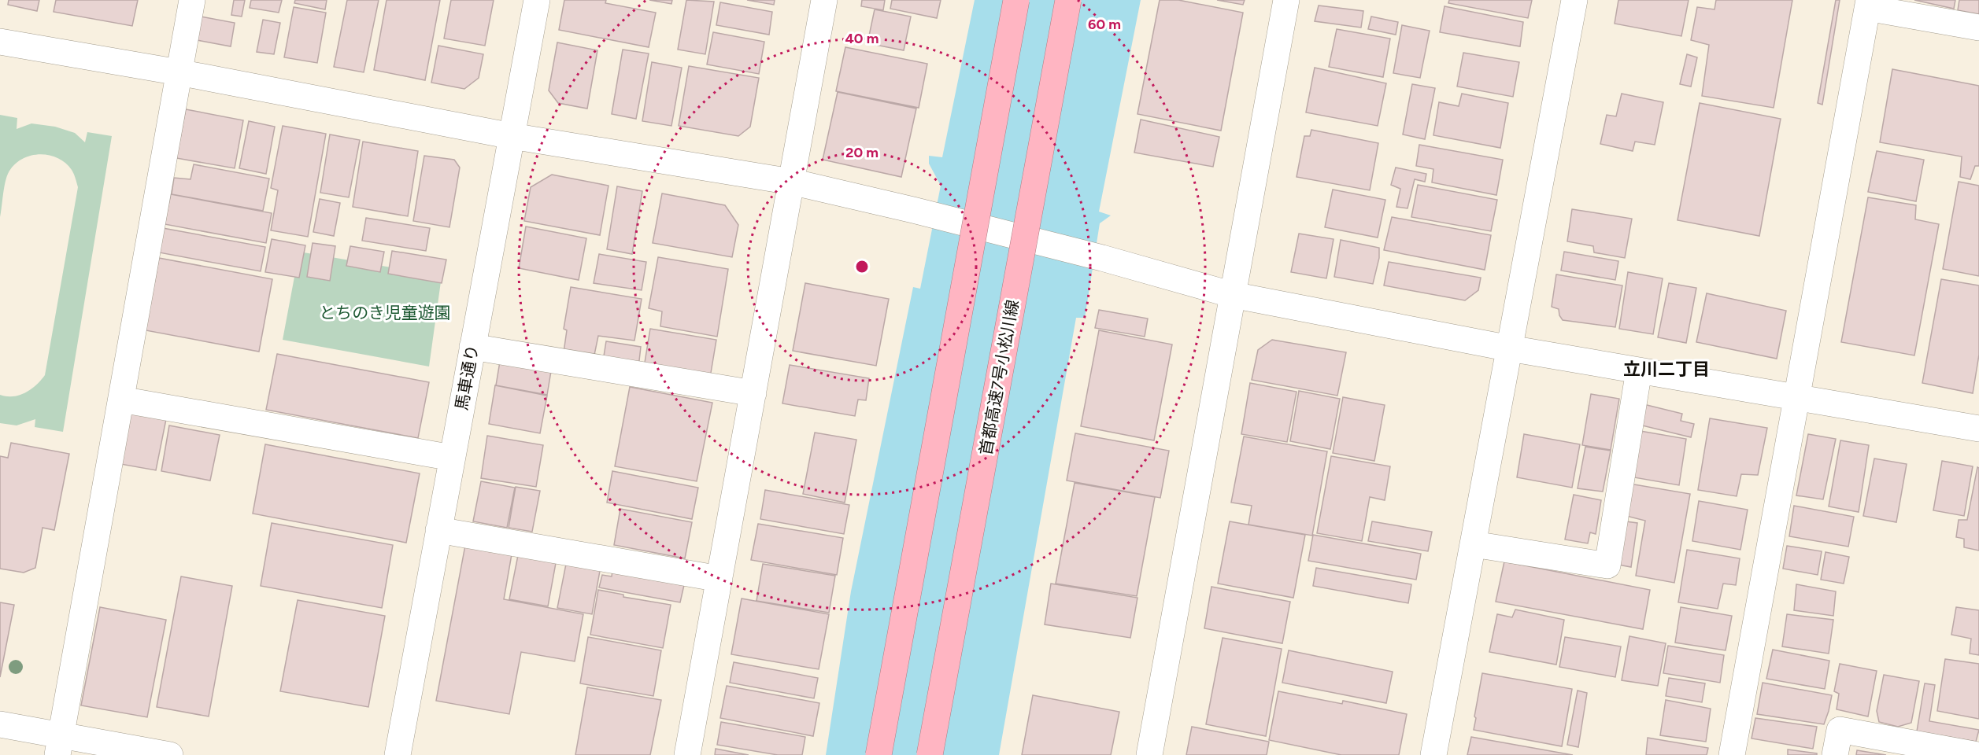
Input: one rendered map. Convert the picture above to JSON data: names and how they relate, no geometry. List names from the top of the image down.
{
  "streets": {
    "highway": ["首都高速7号小松川線"],
    "street": ["馬車通り"]
  },
  "districts": ["立川二丁目"],
  "parks": ["とちのき児童遊園"],
  "rings": ["60 m", "40 m", "20 m"]
}
